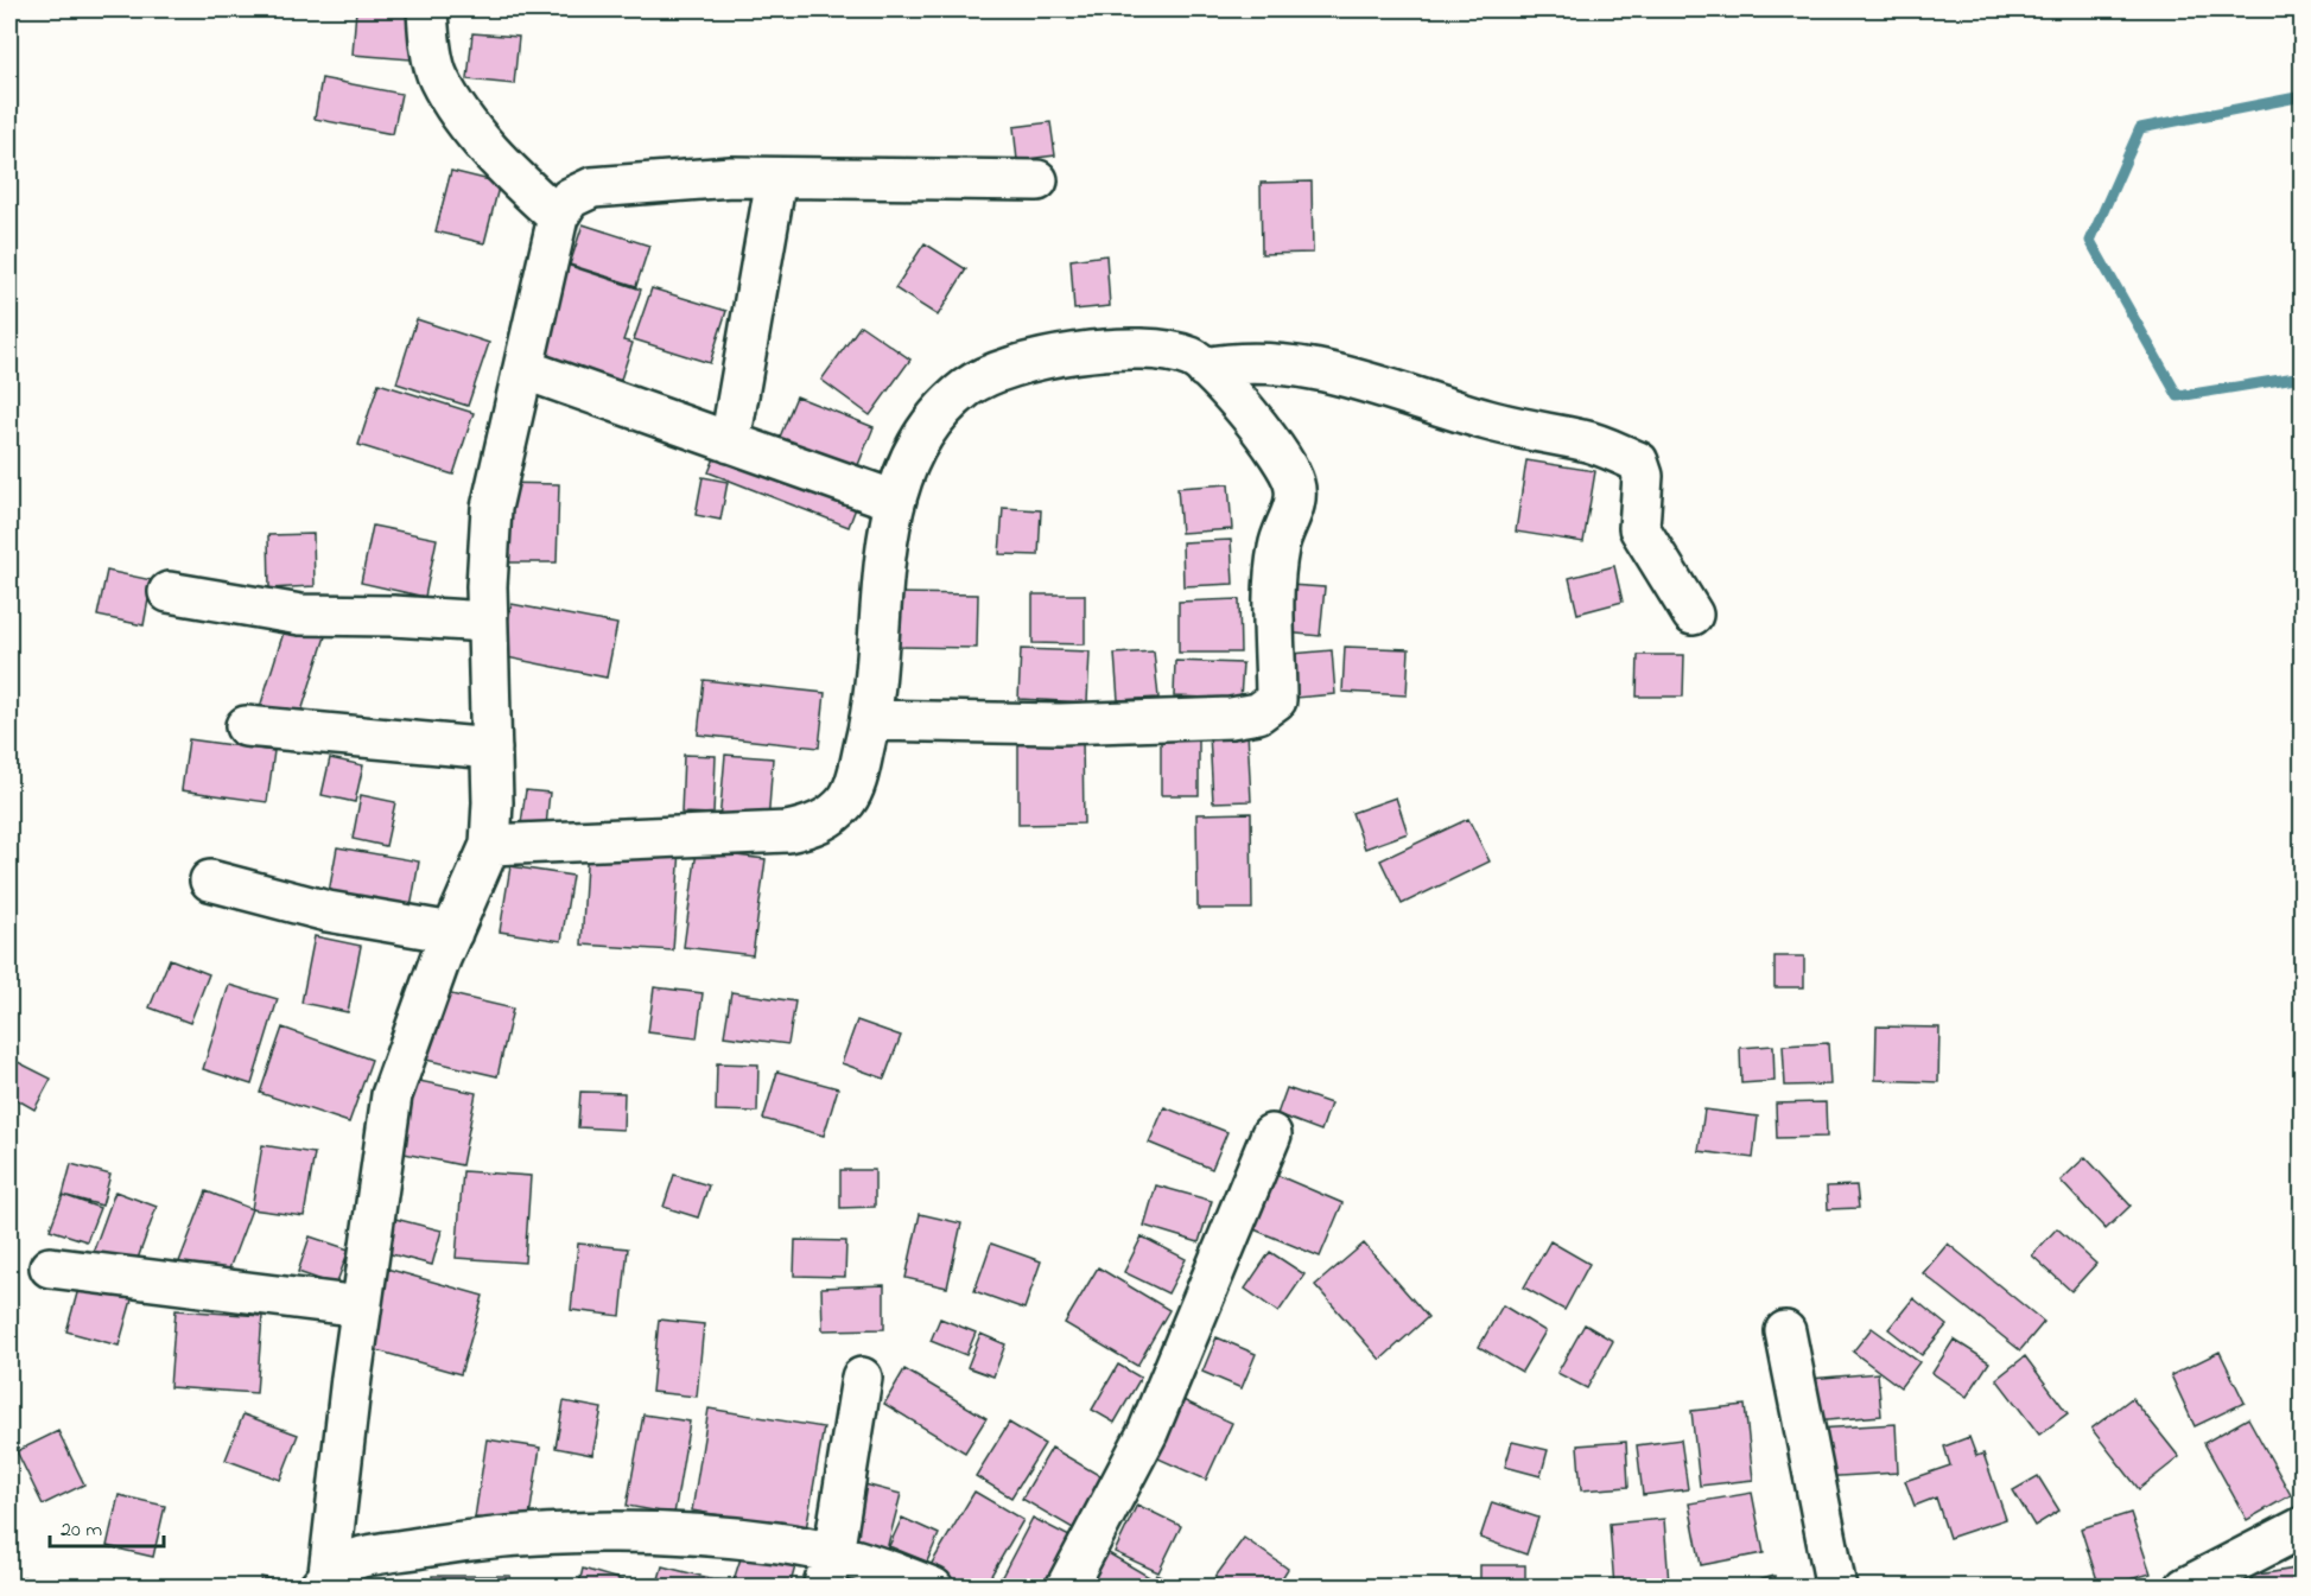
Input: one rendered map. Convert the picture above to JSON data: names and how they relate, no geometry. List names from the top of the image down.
{
  "scale_bar": "20 m"
}
